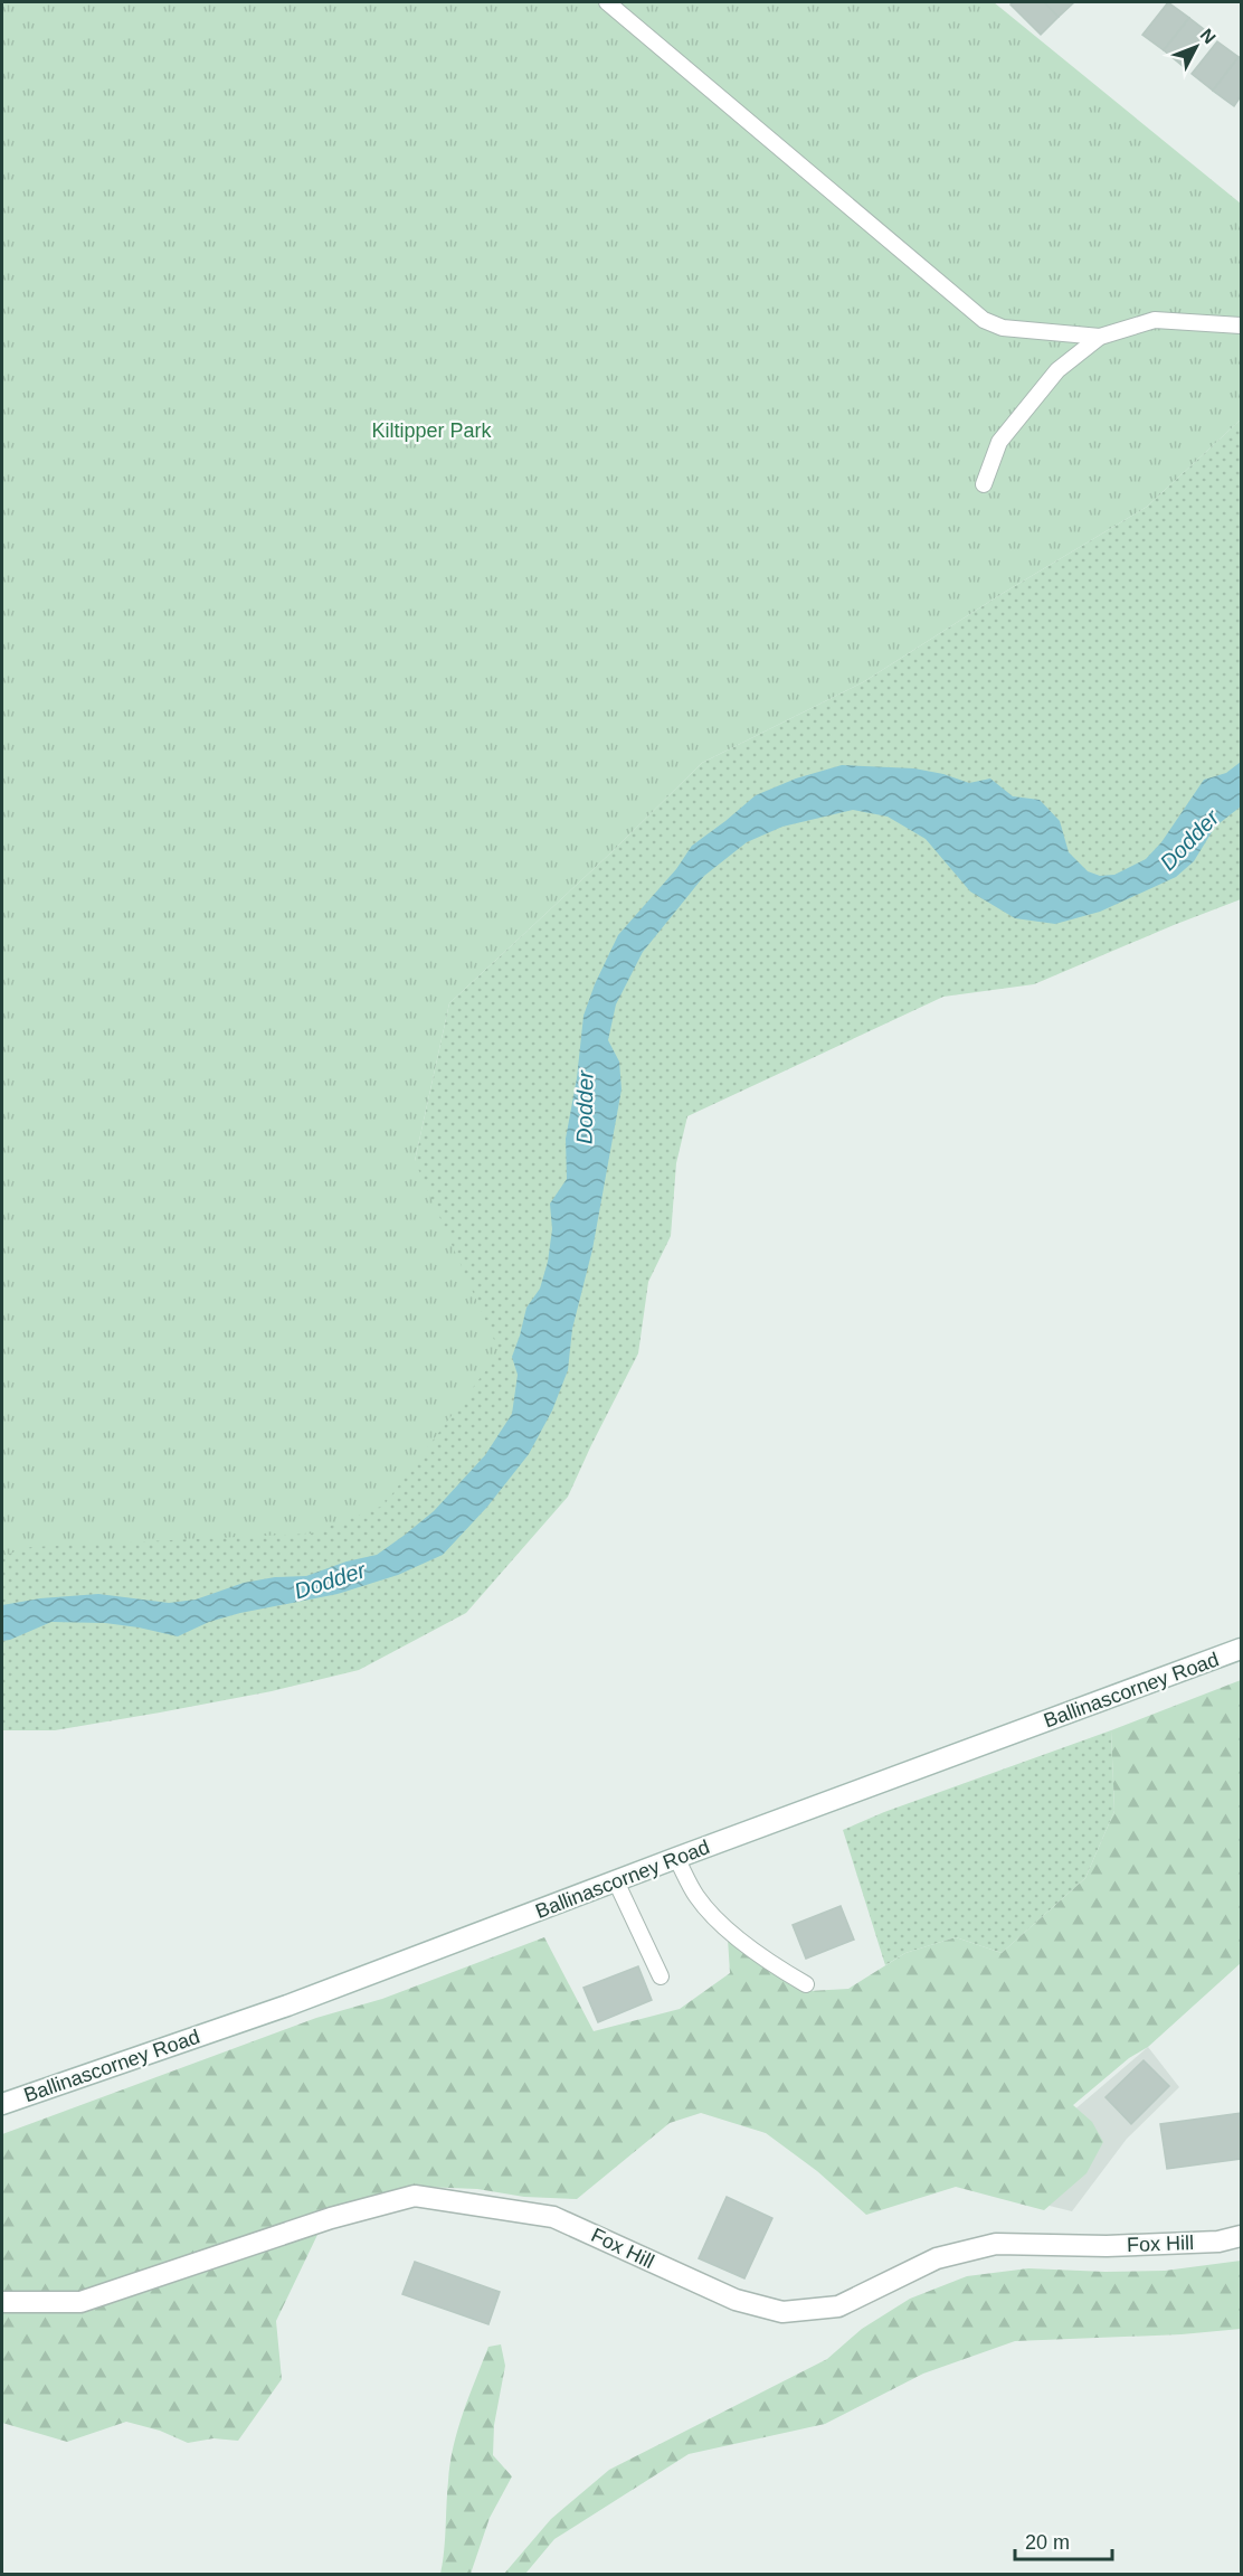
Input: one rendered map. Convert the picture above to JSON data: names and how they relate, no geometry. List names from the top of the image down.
{
  "streets": {
    "main road": ["Ballinascorney Road", "Fox Hill"]
  },
  "water": ["Dodder"],
  "parks": ["Kiltipper Park"],
  "scale_bar": "20 m",
  "north": "top right"
}
